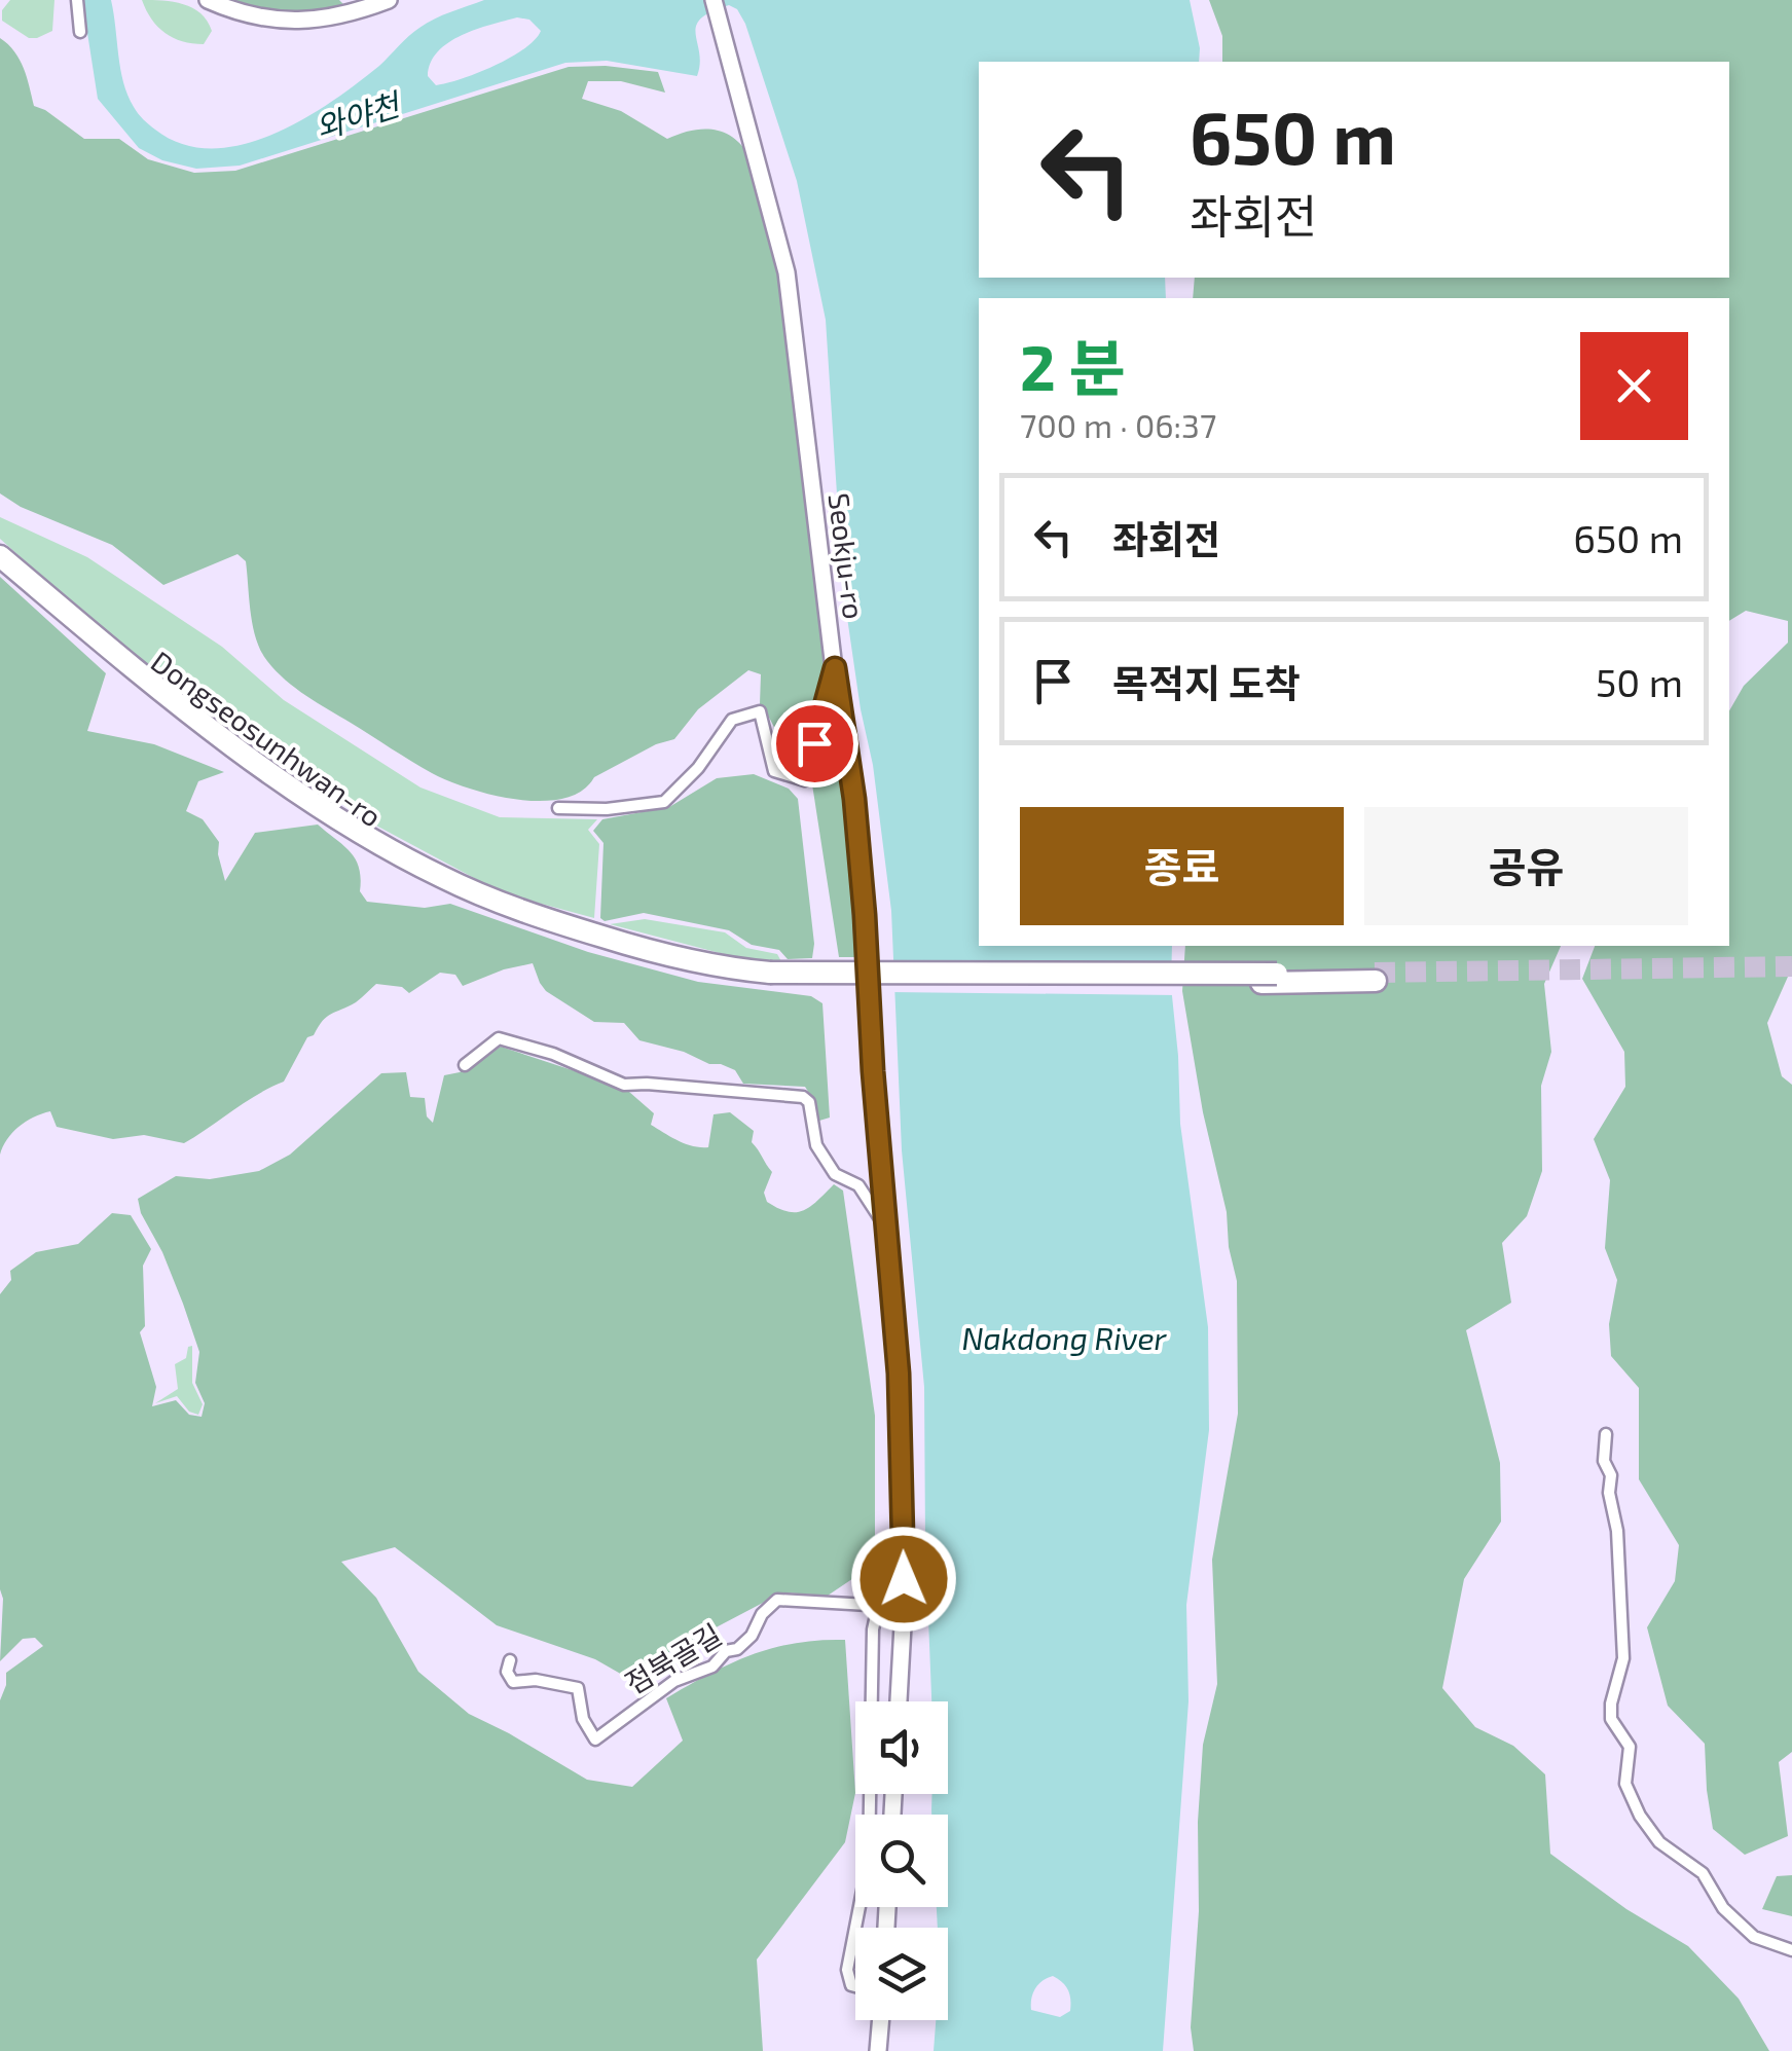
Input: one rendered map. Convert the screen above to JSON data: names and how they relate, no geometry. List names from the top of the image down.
{
  "streets": {
    "highway": ["Dongseosunhwan-ro"],
    "street": ["Seokju-ro", "점북골길"]
  },
  "crossings": [
    ["Seokju-ro", "점북골길"]
  ],
  "water": ["와야천", "Nakdong River"],
  "page": {
    "turn": ["650 m", "좌회전"],
    "heading": ["2 분", "700 m · 06:37"],
    "list": [
      {
        "name": "좌회전",
        "value": "650 m"
      },
      {
        "name": "목적지 도착",
        "value": "50 m"
      }
    ],
    "buttons": ["종료", "공유"]
  }
}
